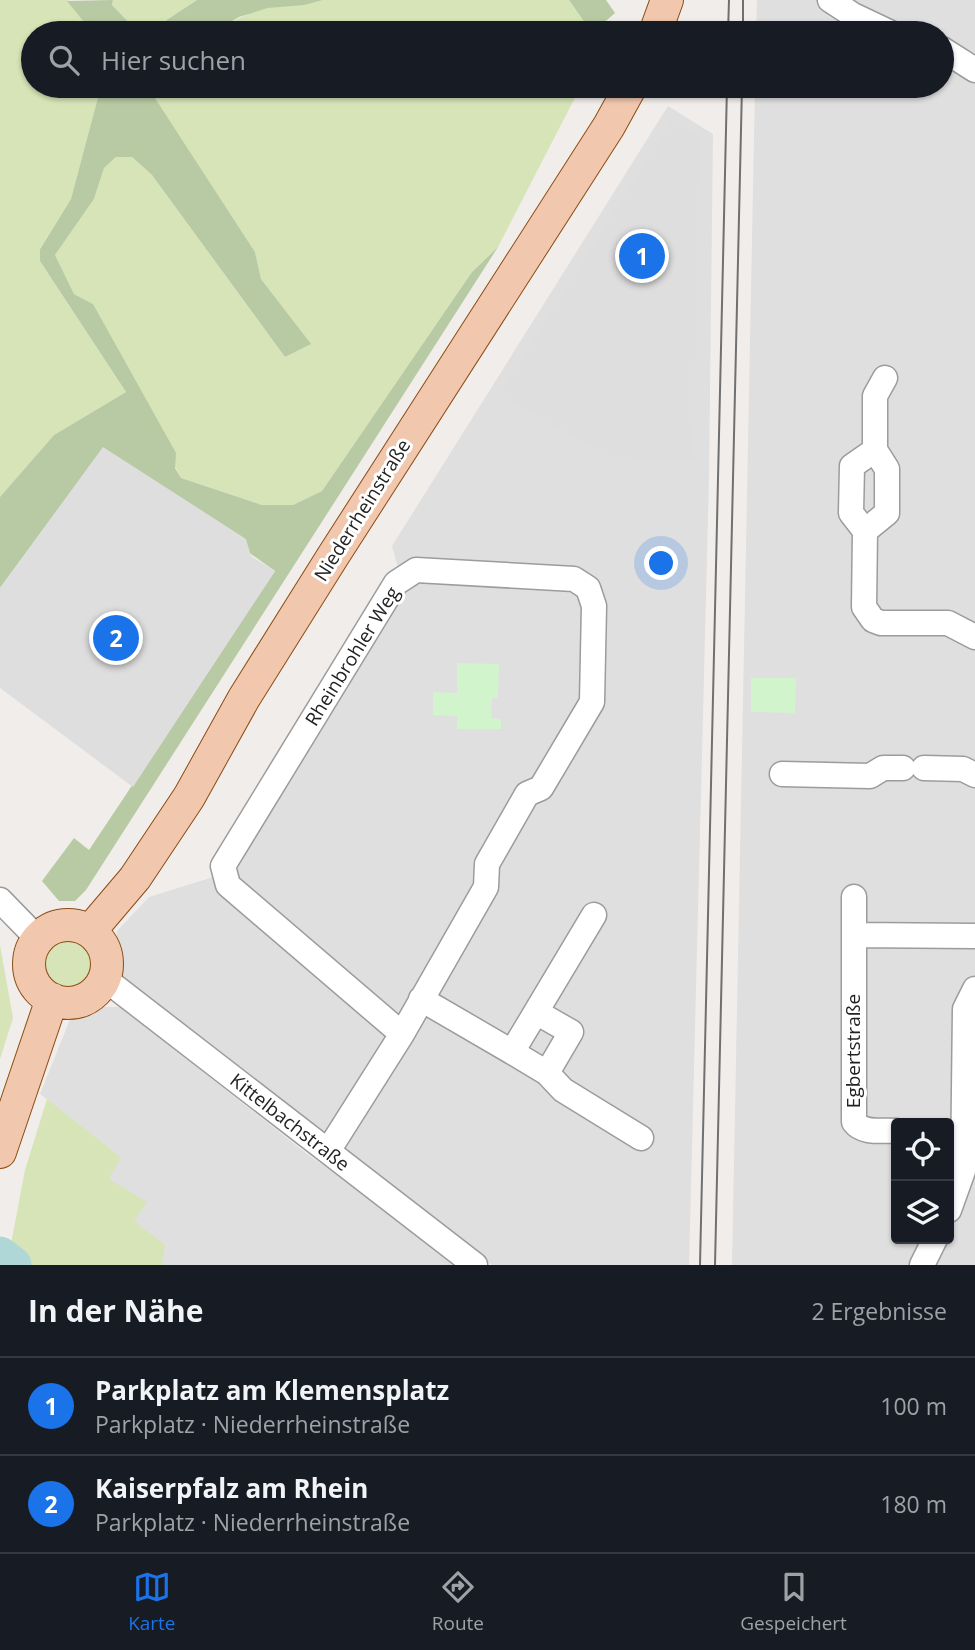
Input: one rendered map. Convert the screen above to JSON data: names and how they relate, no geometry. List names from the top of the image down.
{
  "streets": {
    "main road": ["Niederrheinstraße"],
    "street": ["Rheinbrohler Weg", "Egbertstraße", "Kittelbachstraße"]
  },
  "crossings": [
    ["Niederrheinstraße", "Kittelbachstraße"],
    ["Rheinbrohler Weg", "Kittelbachstraße"]
  ],
  "page": {
    "search": "Hier suchen",
    "pins": ["1", "2"],
    "heading": ["In der Nähe", "2 Ergebnisse"],
    "list": [
      {
        "mark": "1",
        "name": "Parkplatz am Klemensplatz",
        "note": "Parkplatz · Niederrheinstraße",
        "value": "100 m"
      },
      {
        "mark": "2",
        "name": "Kaiserpfalz am Rhein",
        "note": "Parkplatz · Niederrheinstraße",
        "value": "180 m"
      }
    ],
    "nav": ["Karte", "Route", "Gespeichert"]
  }
}
